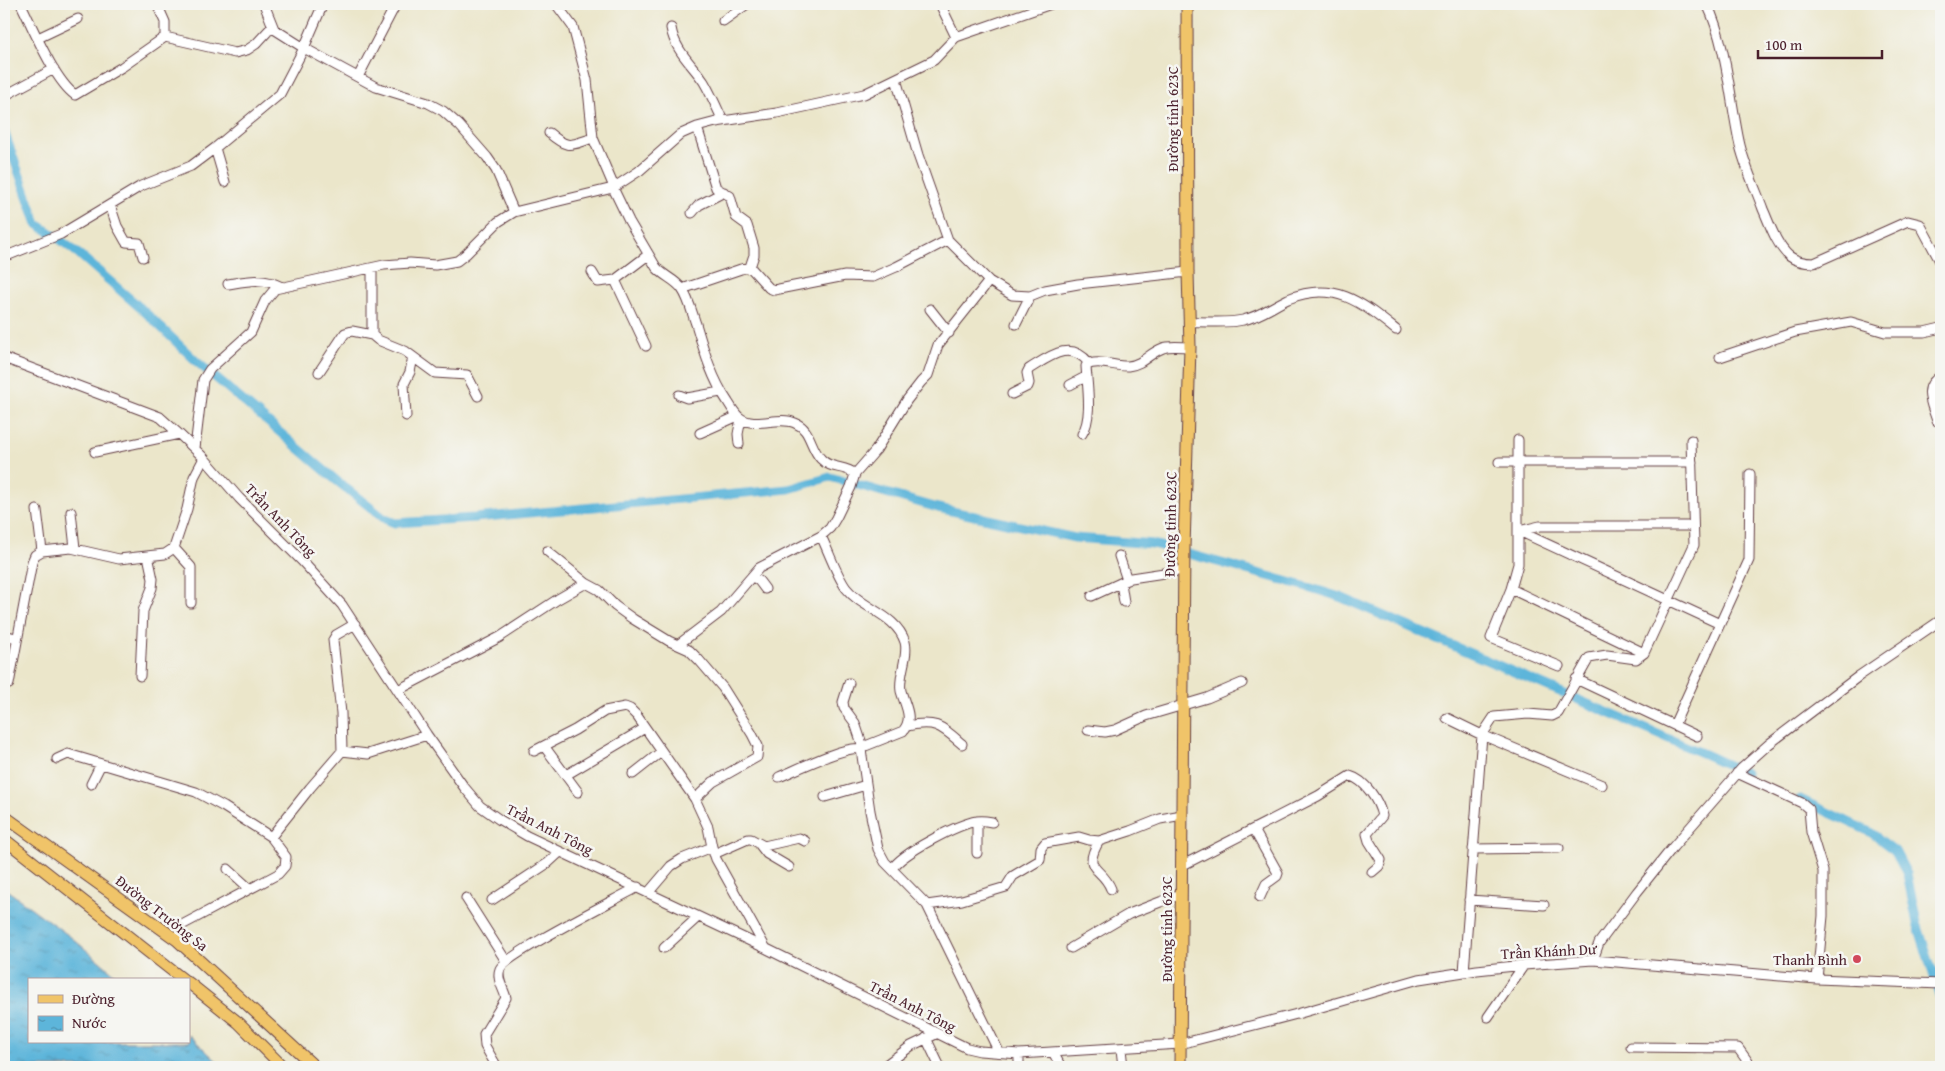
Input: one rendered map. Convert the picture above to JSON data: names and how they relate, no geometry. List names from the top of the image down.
{
  "streets": {
    "main road": ["Đường tỉnh 623C", "Đường Trường Sa"],
    "street": ["Trần Anh Tông", "Trần Khánh Dư"]
  },
  "crossings": [
    ["Đường tỉnh 623C", "Trần Anh Tông"],
    ["Đường tỉnh 623C", "Trần Khánh Dư"],
    ["Trần Anh Tông", "Trần Khánh Dư"]
  ],
  "places": ["Thanh Bình"],
  "legend": ["Đường", "Nước"],
  "scale_bar": "100 m"
}
